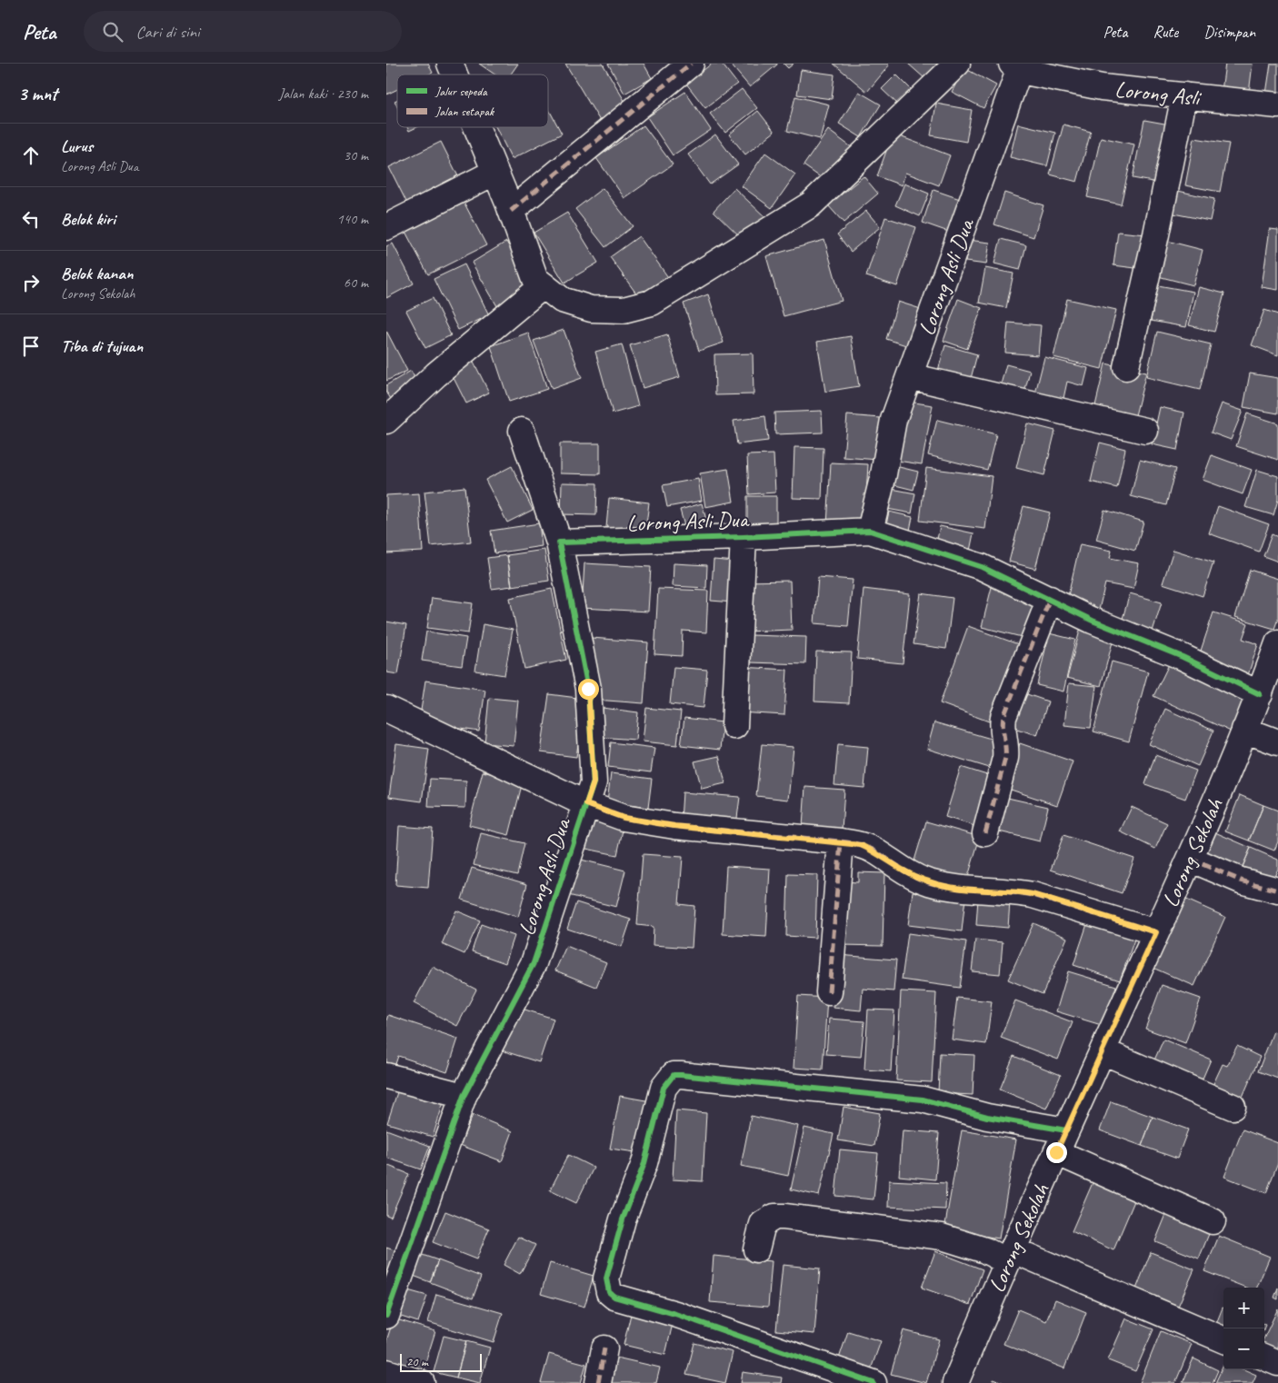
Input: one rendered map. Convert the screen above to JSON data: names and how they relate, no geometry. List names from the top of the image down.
{
  "streets": {
    "street": ["Lorong Asli", "Lorong Asli Dua", "Lorong Sekolah"]
  },
  "crossings": [
    ["Lorong Asli", "Lorong Asli Dua"]
  ],
  "legend": ["Jalur sepeda", "Jalan setapak"],
  "scale_bar": "20 m",
  "page": {
    "header": "Peta",
    "search": "Cari di sini",
    "nav": ["Peta", "Rute", "Disimpan"],
    "heading": ["3 mnt", "Jalan kaki · 230 m"],
    "list": [
      ["Lurus", "Lorong Asli Dua", "30 m"],
      ["Belok kiri", "140 m"],
      ["Belok kanan", "Lorong Sekolah", "60 m"],
      "Tiba di tujuan"
    ],
    "map_buttons": ["+", "−"],
    "scale": "20 m"
  }
}
